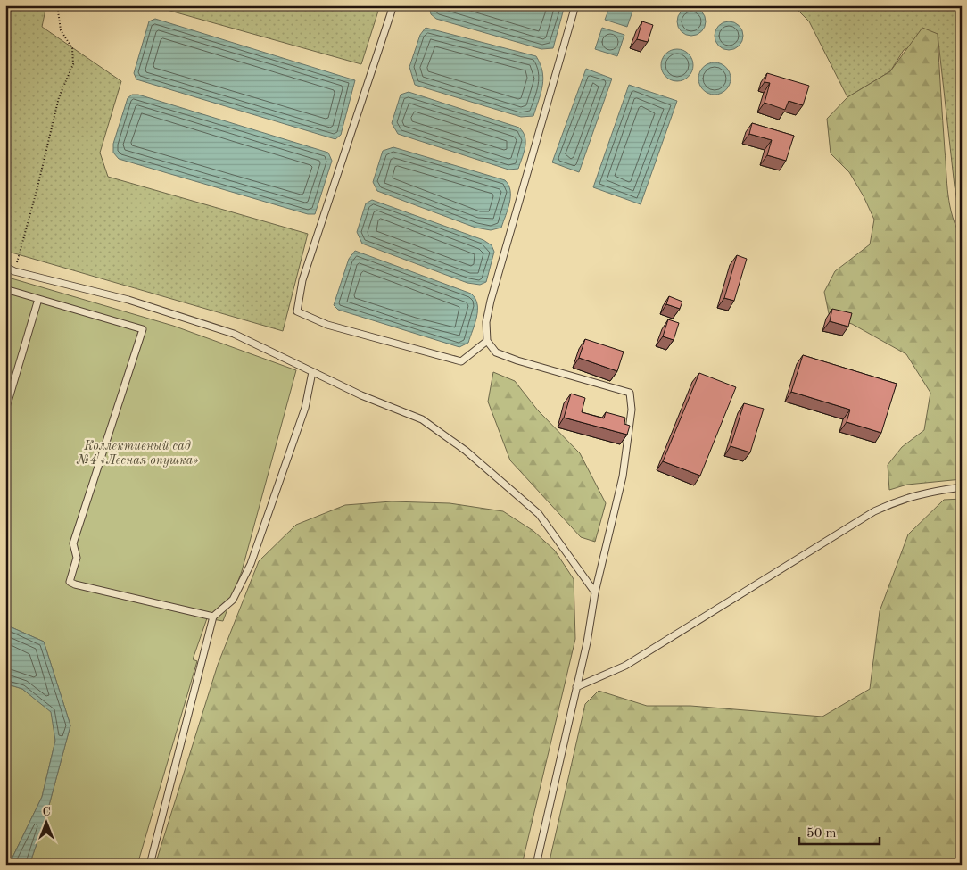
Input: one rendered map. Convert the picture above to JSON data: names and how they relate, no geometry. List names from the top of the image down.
{
  "parks": ["Коллективный сад №4 «Лесная опушка»"],
  "scale_bar": "50 m",
  "north": "top"
}
